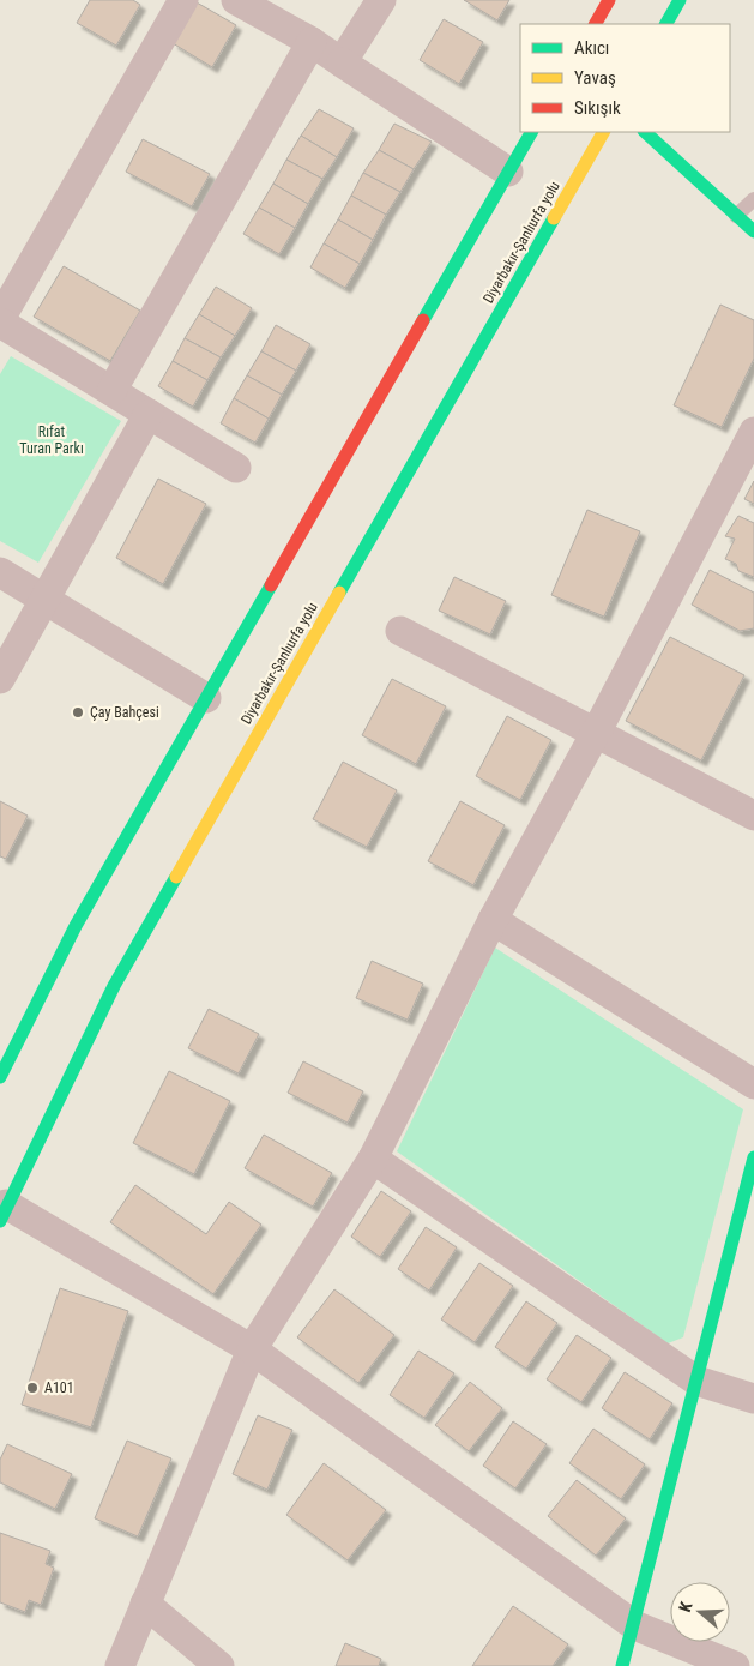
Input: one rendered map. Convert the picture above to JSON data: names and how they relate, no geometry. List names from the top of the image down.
{
  "streets": {
    "main road": ["Diyarbakır-Şanlıurfa yolu"]
  },
  "parks": ["Rıfat Turan Parkı"],
  "places": ["Çay Bahçesi", "A101"],
  "legend": ["Akıcı", "Yavaş", "Sıkışık"],
  "north": "left"
}
